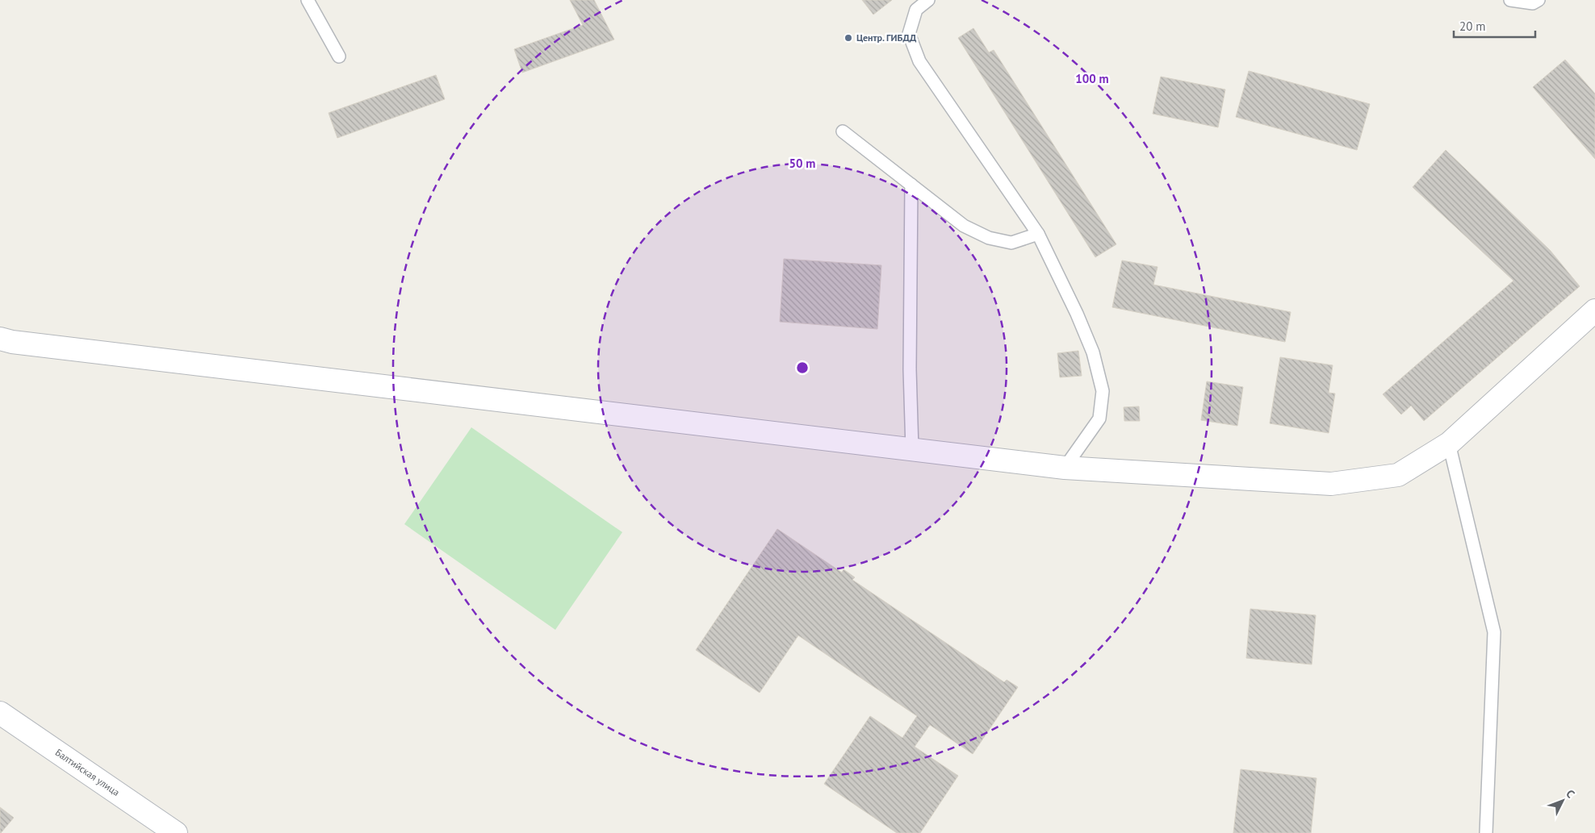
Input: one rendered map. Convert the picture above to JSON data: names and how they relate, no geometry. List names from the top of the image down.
{
  "streets": {
    "street": ["Балтийская улица"]
  },
  "places": ["Центр. ГИБДД"],
  "scale_bar": "20 m",
  "north": "top right",
  "rings": ["100 m", "50 m"]
}
